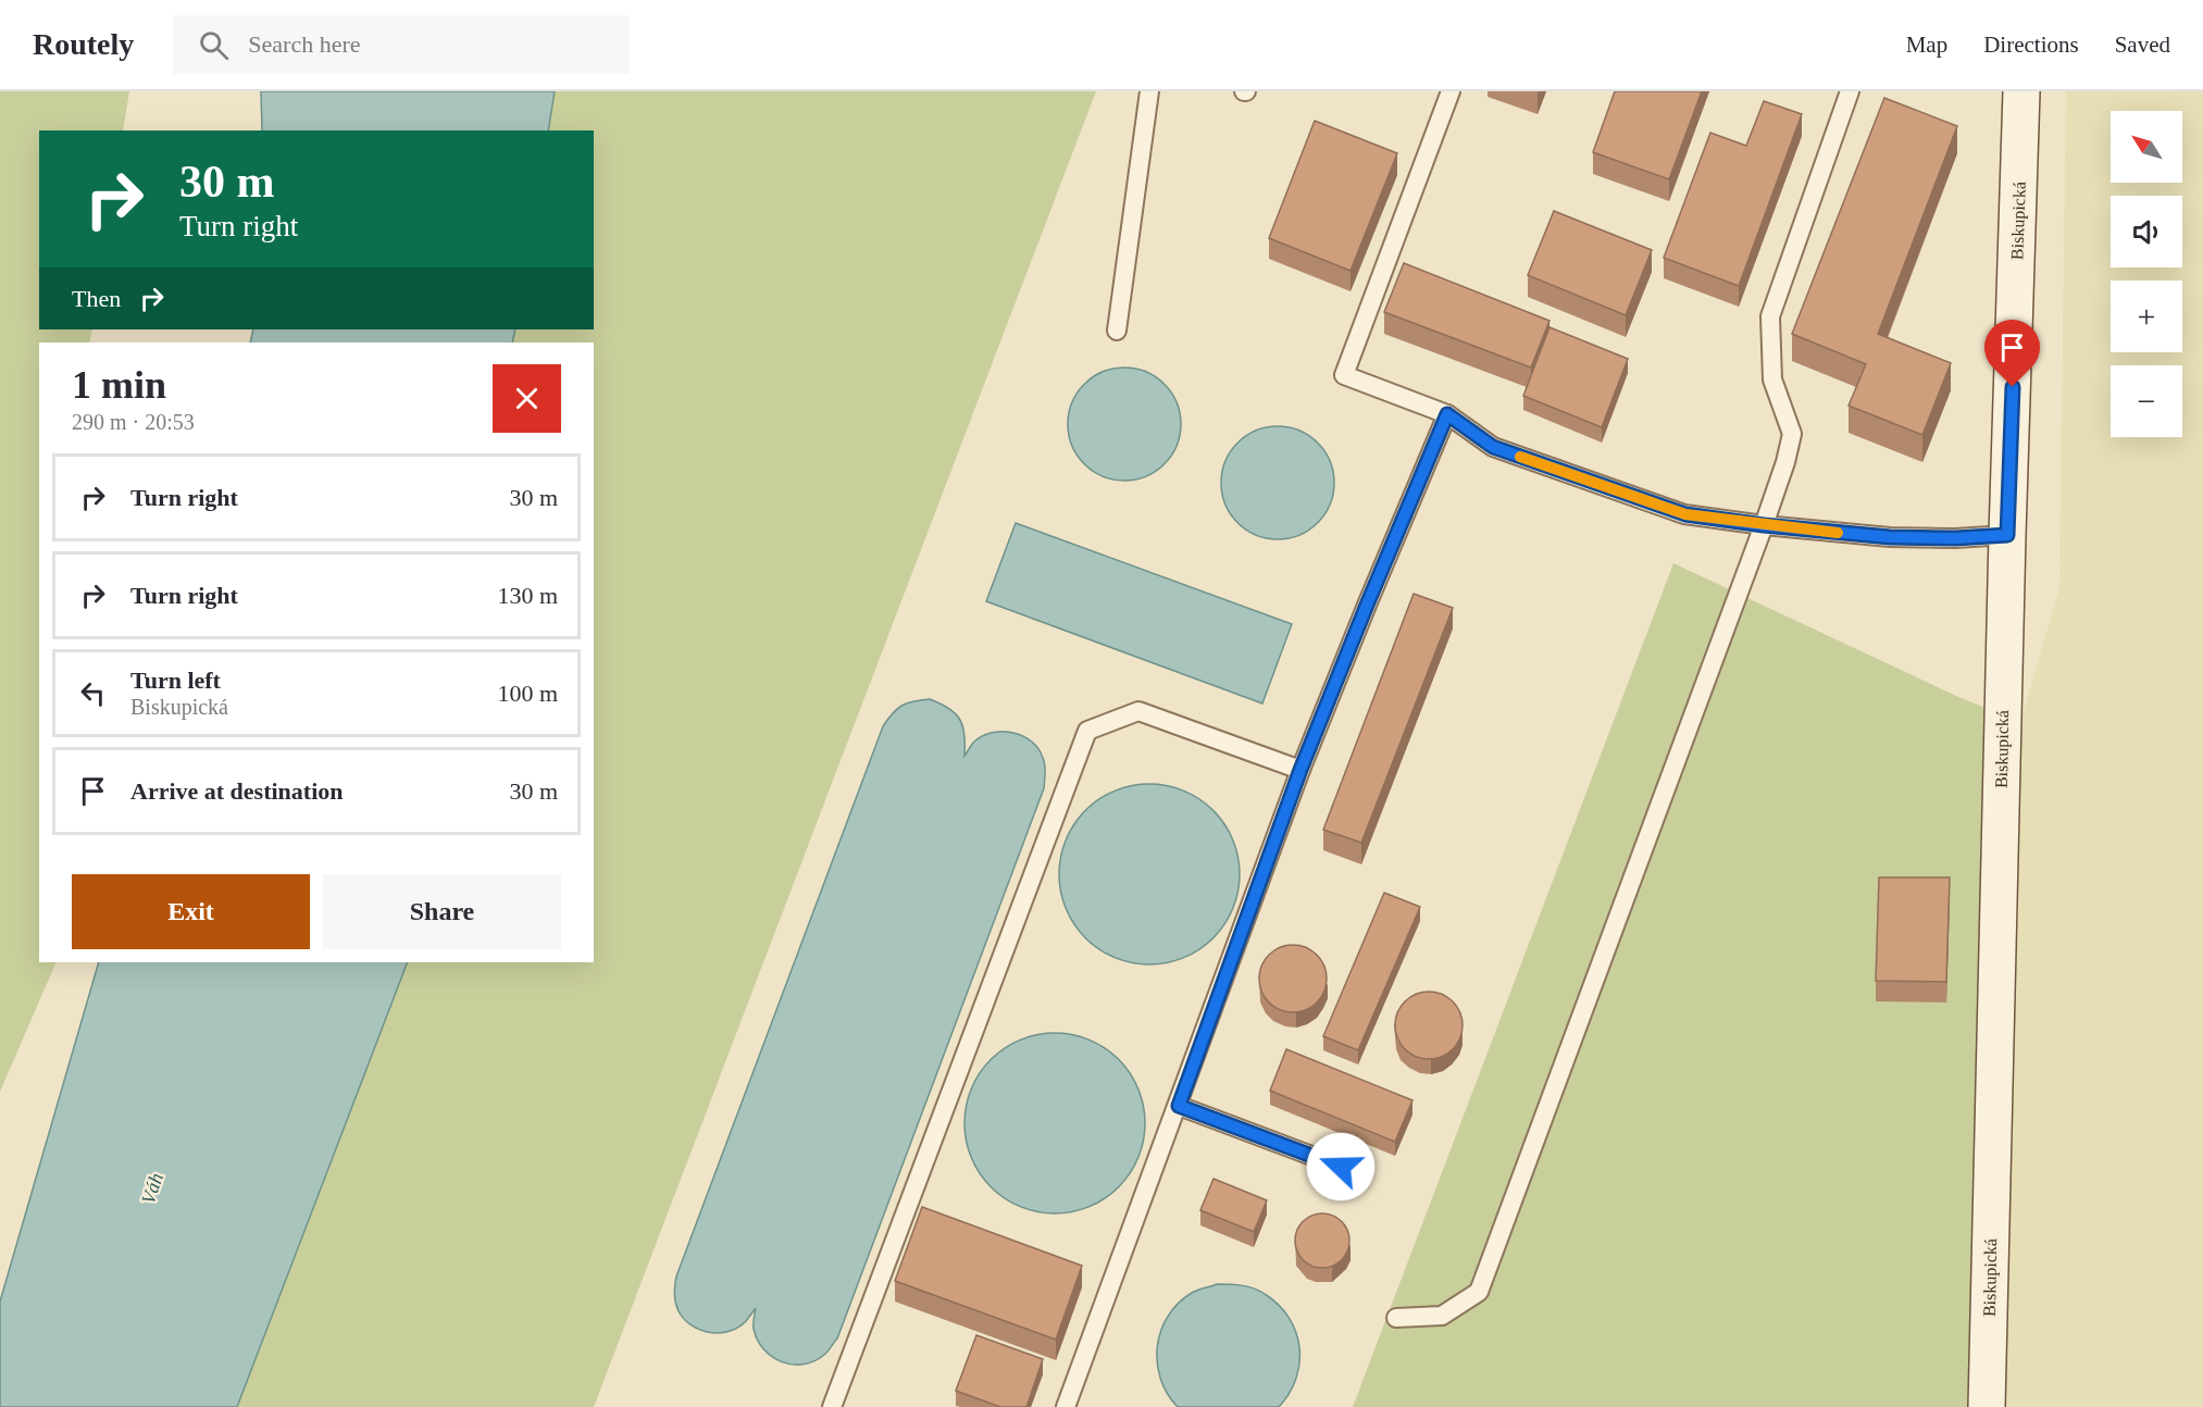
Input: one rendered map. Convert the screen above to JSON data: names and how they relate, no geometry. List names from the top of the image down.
{
  "streets": {
    "street": ["Biskupická"]
  },
  "water": ["Váh"],
  "north": "top left",
  "page": {
    "header": "Routely",
    "search": "Search here",
    "nav": ["Map", "Directions", "Saved"],
    "map_buttons": ["+", "−"],
    "turn": ["30 m", "Turn right"],
    "then": "Then",
    "heading": ["1 min", "290 m · 20:53"],
    "list": [
      {
        "name": "Turn right",
        "value": "30 m"
      },
      {
        "name": "Turn right",
        "value": "130 m"
      },
      {
        "name": "Turn left",
        "note": "Biskupická",
        "value": "100 m"
      },
      {
        "name": "Arrive at destination",
        "value": "30 m"
      }
    ],
    "buttons": ["Exit", "Share"]
  }
}
